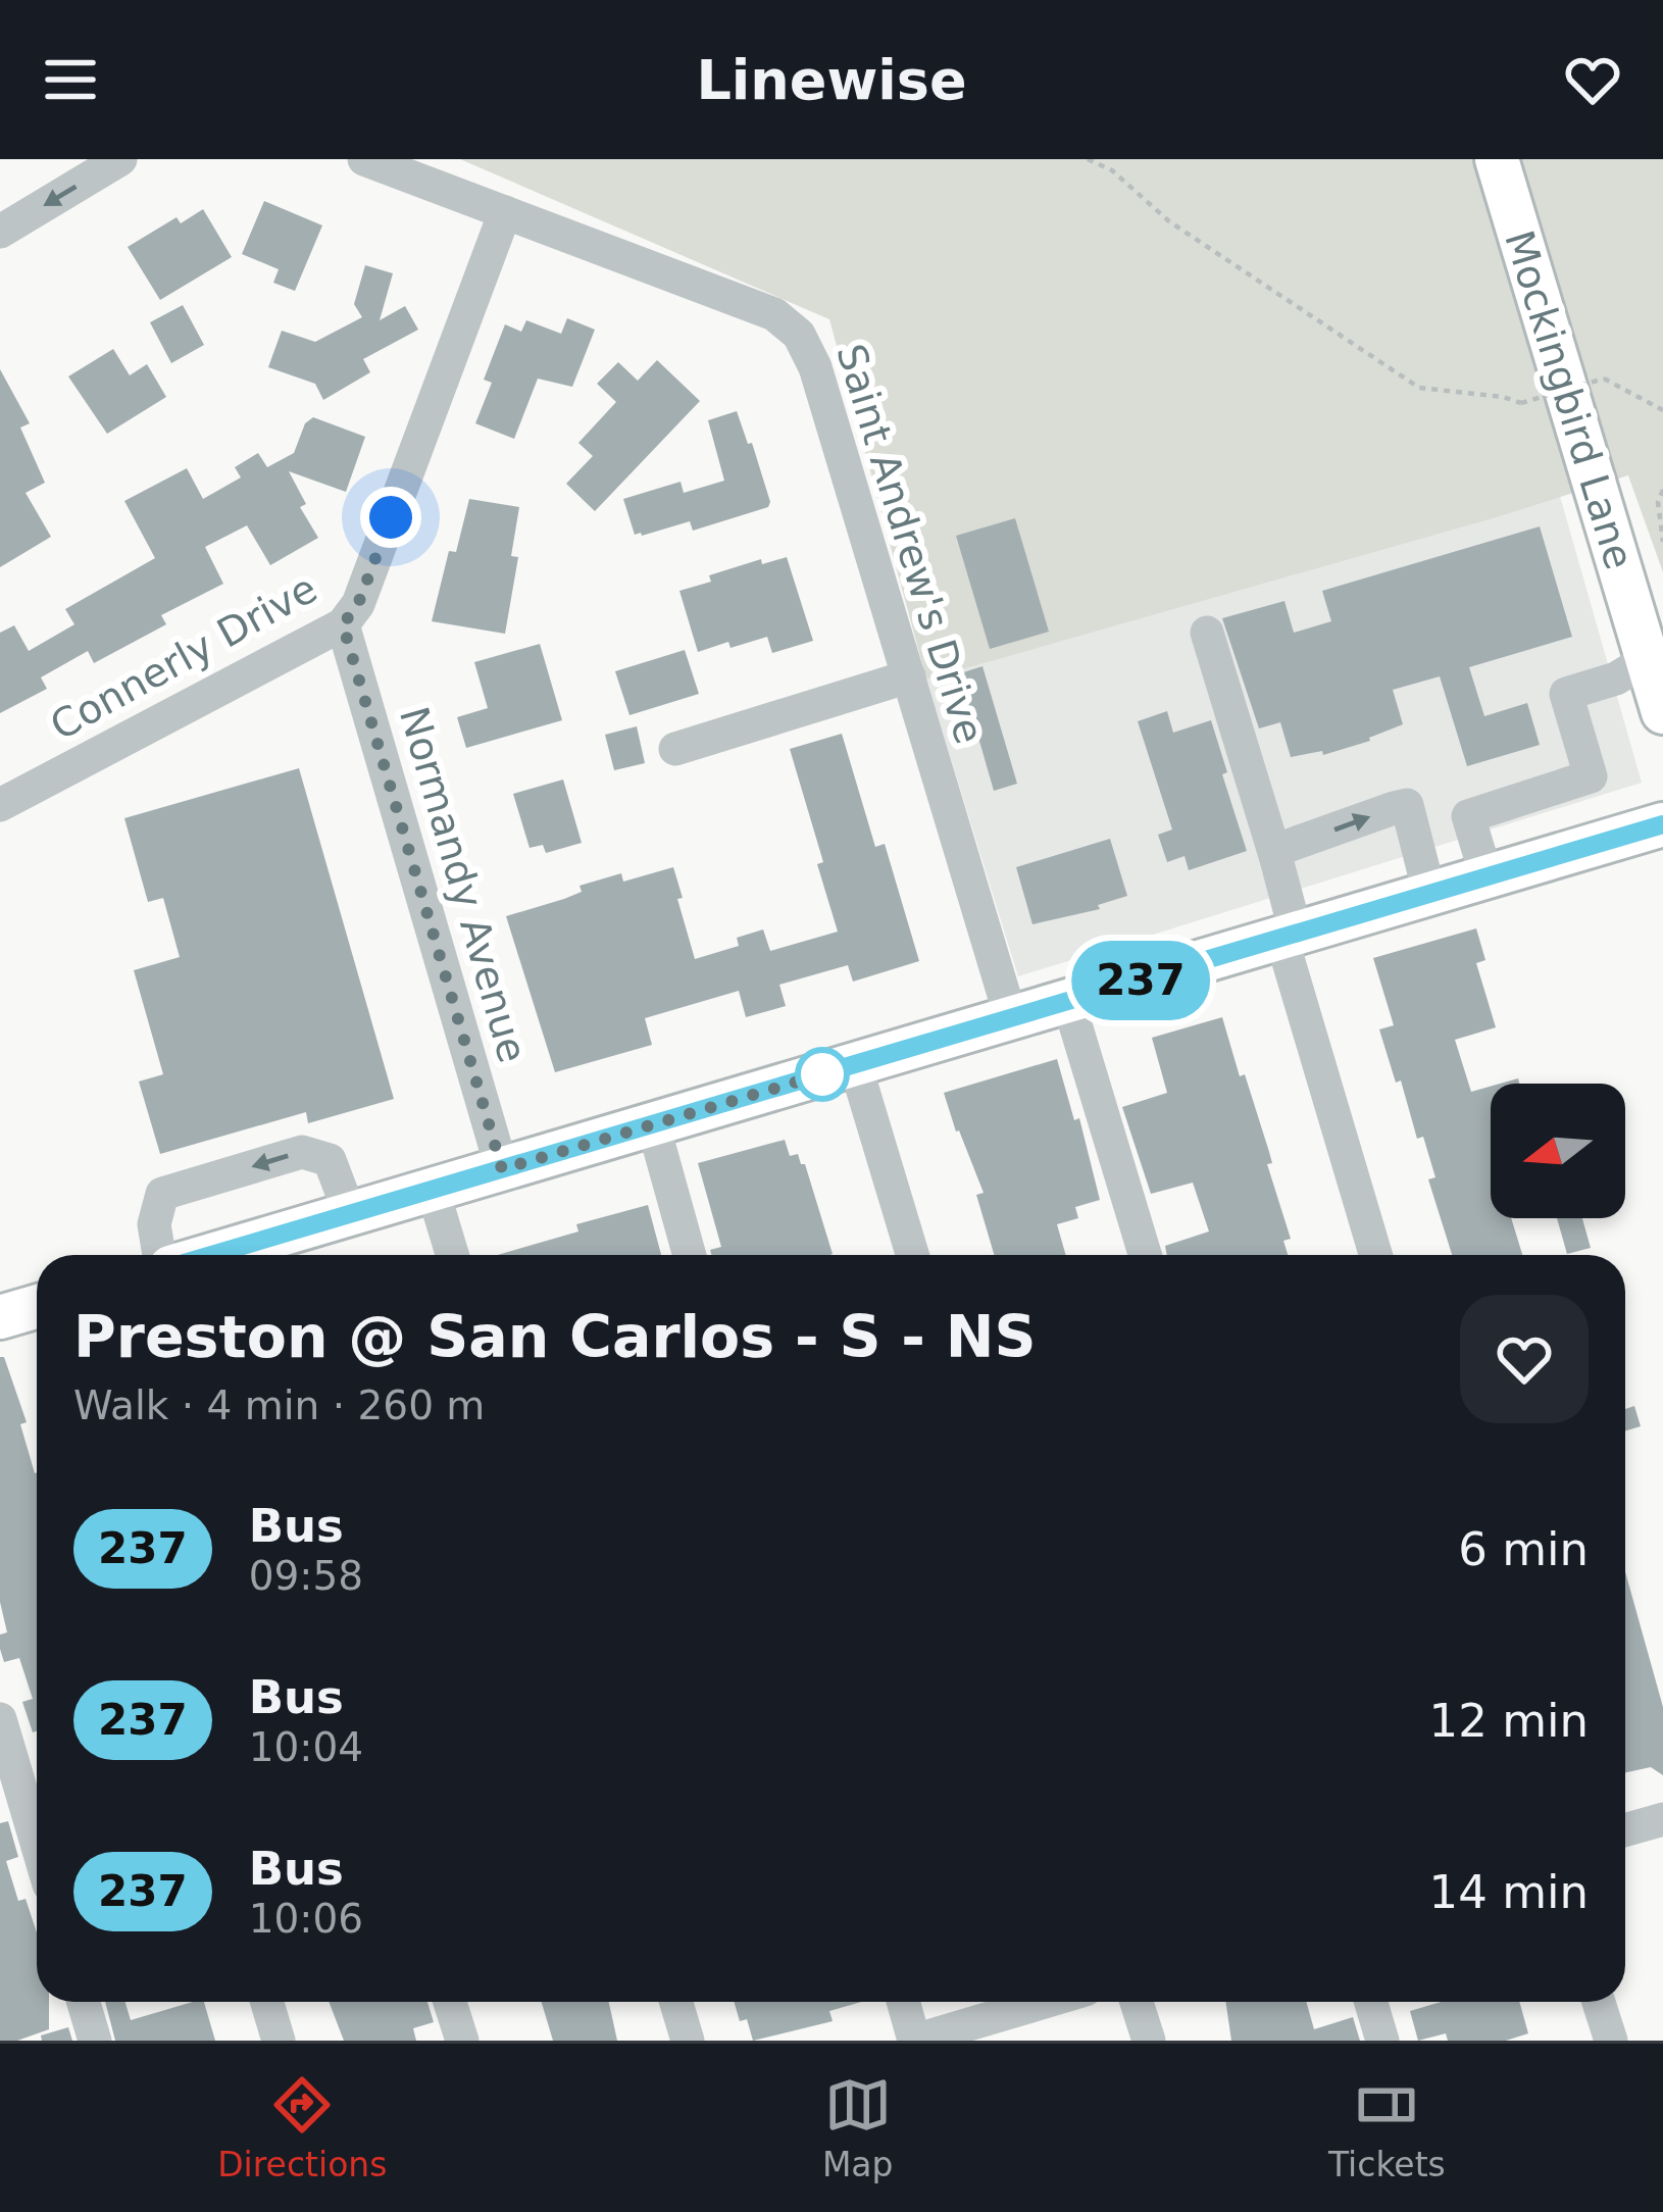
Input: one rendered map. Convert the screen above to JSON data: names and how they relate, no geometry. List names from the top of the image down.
{
  "streets": {
    "main road": ["Mockingbird Lane"],
    "street": ["Saint Andrew's Drive", "Connerly Drive", "Normandy Avenue"]
  },
  "crossings": [
    ["Saint Andrew's Drive", "Connerly Drive"],
    ["Connerly Drive", "Normandy Avenue"]
  ],
  "lines": ["bus line 237"],
  "north": "left",
  "page": {
    "header": "Linewise",
    "on_map": "237",
    "heading": ["Preston @ San Carlos - S - NS", "Walk · 4 min · 260 m"],
    "list": [
      {
        "mark": "237",
        "name": "Bus",
        "note": "09:58",
        "value": "6 min"
      },
      {
        "mark": "237",
        "name": "Bus",
        "note": "10:04",
        "value": "12 min"
      },
      {
        "mark": "237",
        "name": "Bus",
        "note": "10:06",
        "value": "14 min"
      }
    ],
    "tabs": ["Directions", "Map", "Tickets"]
  }
}
